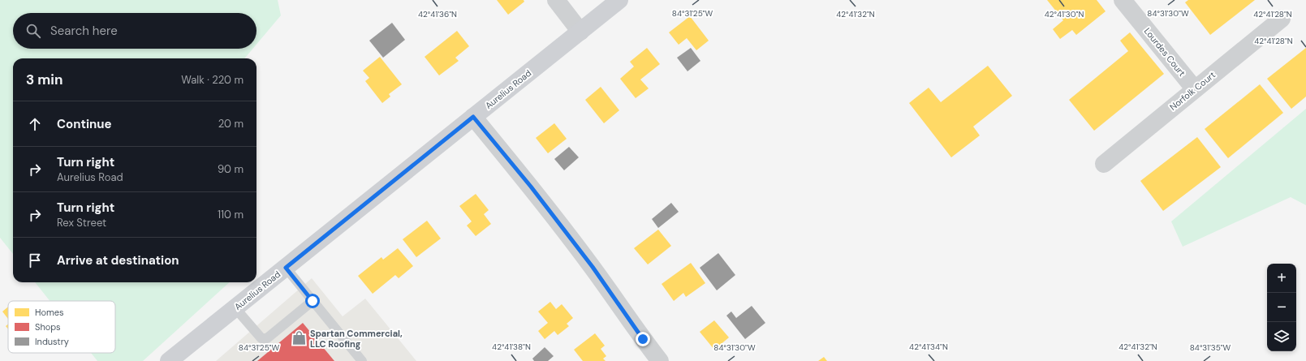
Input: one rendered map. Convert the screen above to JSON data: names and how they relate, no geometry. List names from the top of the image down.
{
  "streets": {
    "street": ["Lourdes Court", "Aurelius Road", "Norfolk Court"]
  },
  "crossings": [
    ["Lourdes Court", "Norfolk Court"]
  ],
  "places": {
    "shop": ["Spartan Commercial, LLC Roofing"]
  },
  "legend": ["Homes", "Shops", "Industry"],
  "page": {
    "search": "Search here",
    "heading": ["3 min", "Walk · 220 m"],
    "list": [
      ["Continue", "20 m"],
      ["Turn right", "Aurelius Road", "90 m"],
      ["Turn right", "Rex Street", "110 m"],
      "Arrive at destination"
    ],
    "map_buttons": ["+", "−"]
  },
  "coordinates": [
    "84°31'25\"W",
    "84°31'30\"W",
    "42°41'28\"N",
    "42°41'36\"N",
    "42°41'30\"N",
    "42°41'32\"N",
    "42°41'38\"N",
    "42°41'34\"N",
    "84°31'35\"W"
  ]
}
